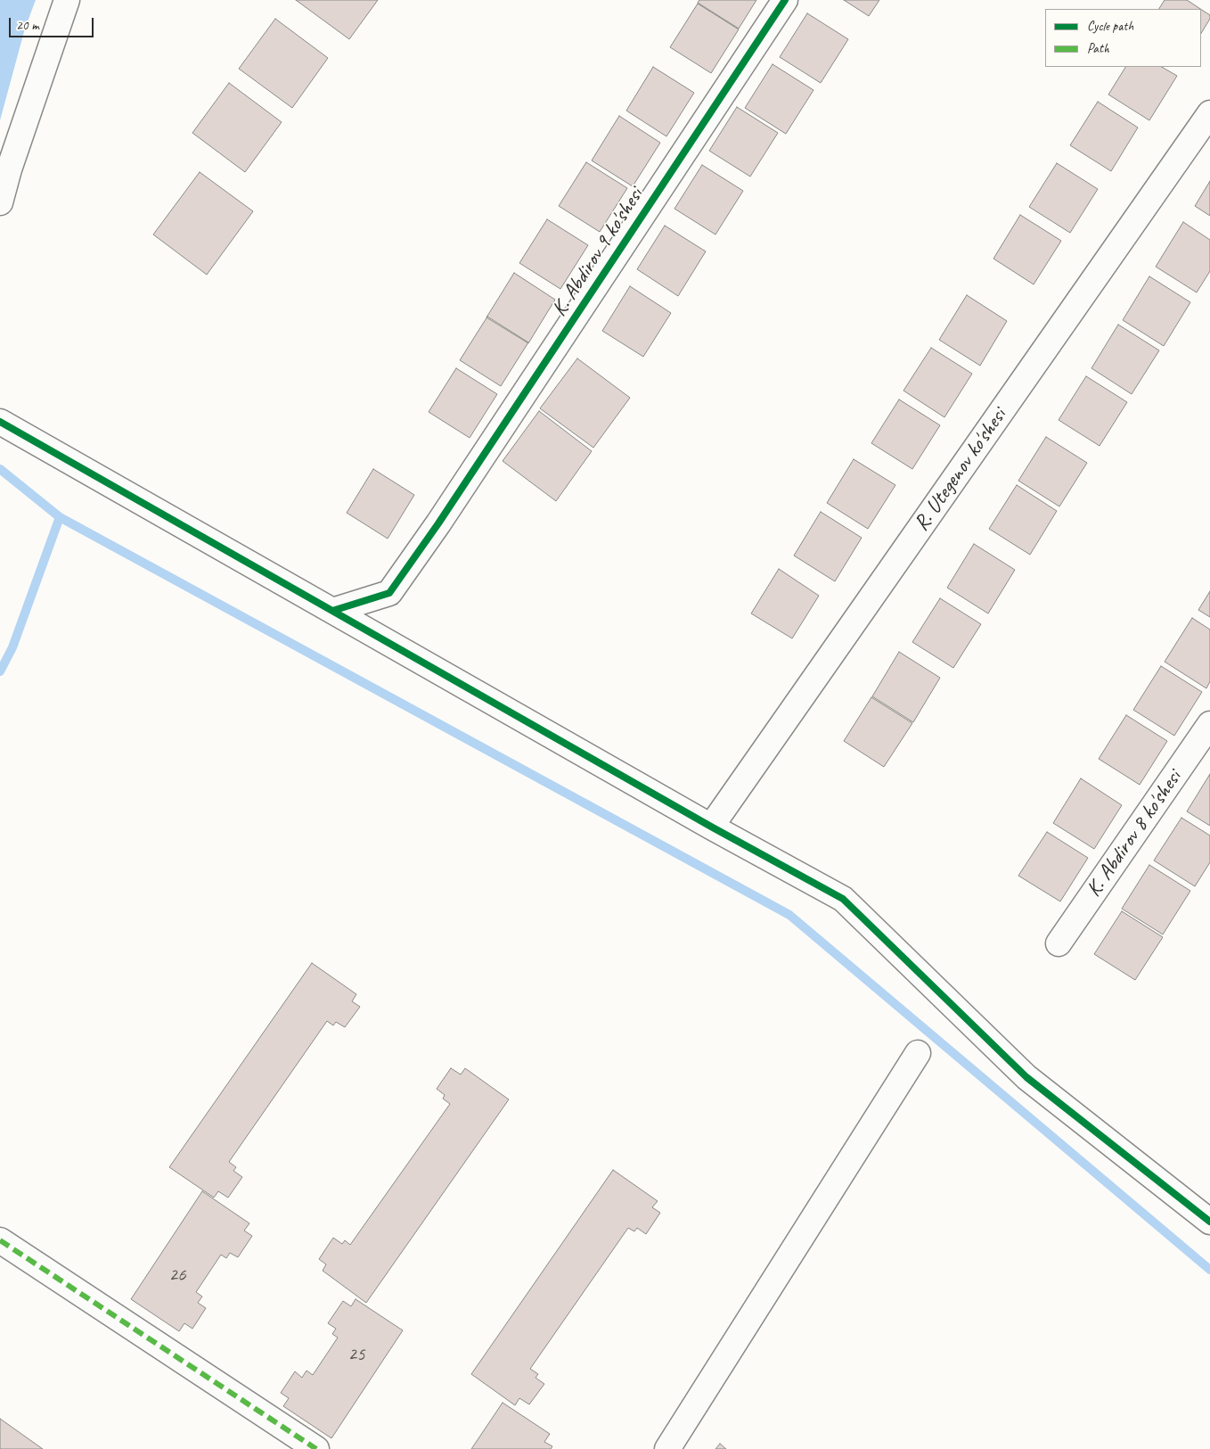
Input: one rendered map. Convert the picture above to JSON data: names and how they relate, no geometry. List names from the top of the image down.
{
  "streets": {
    "street": ["K. Abdirov 9 ko'shesi", "R. Utegenov ko'shesi", "K. Abdirov 8 ko'shesi"]
  },
  "house_numbers": ["26", "25"],
  "legend": ["Cycle path", "Path"],
  "scale_bar": "20 m"
}
